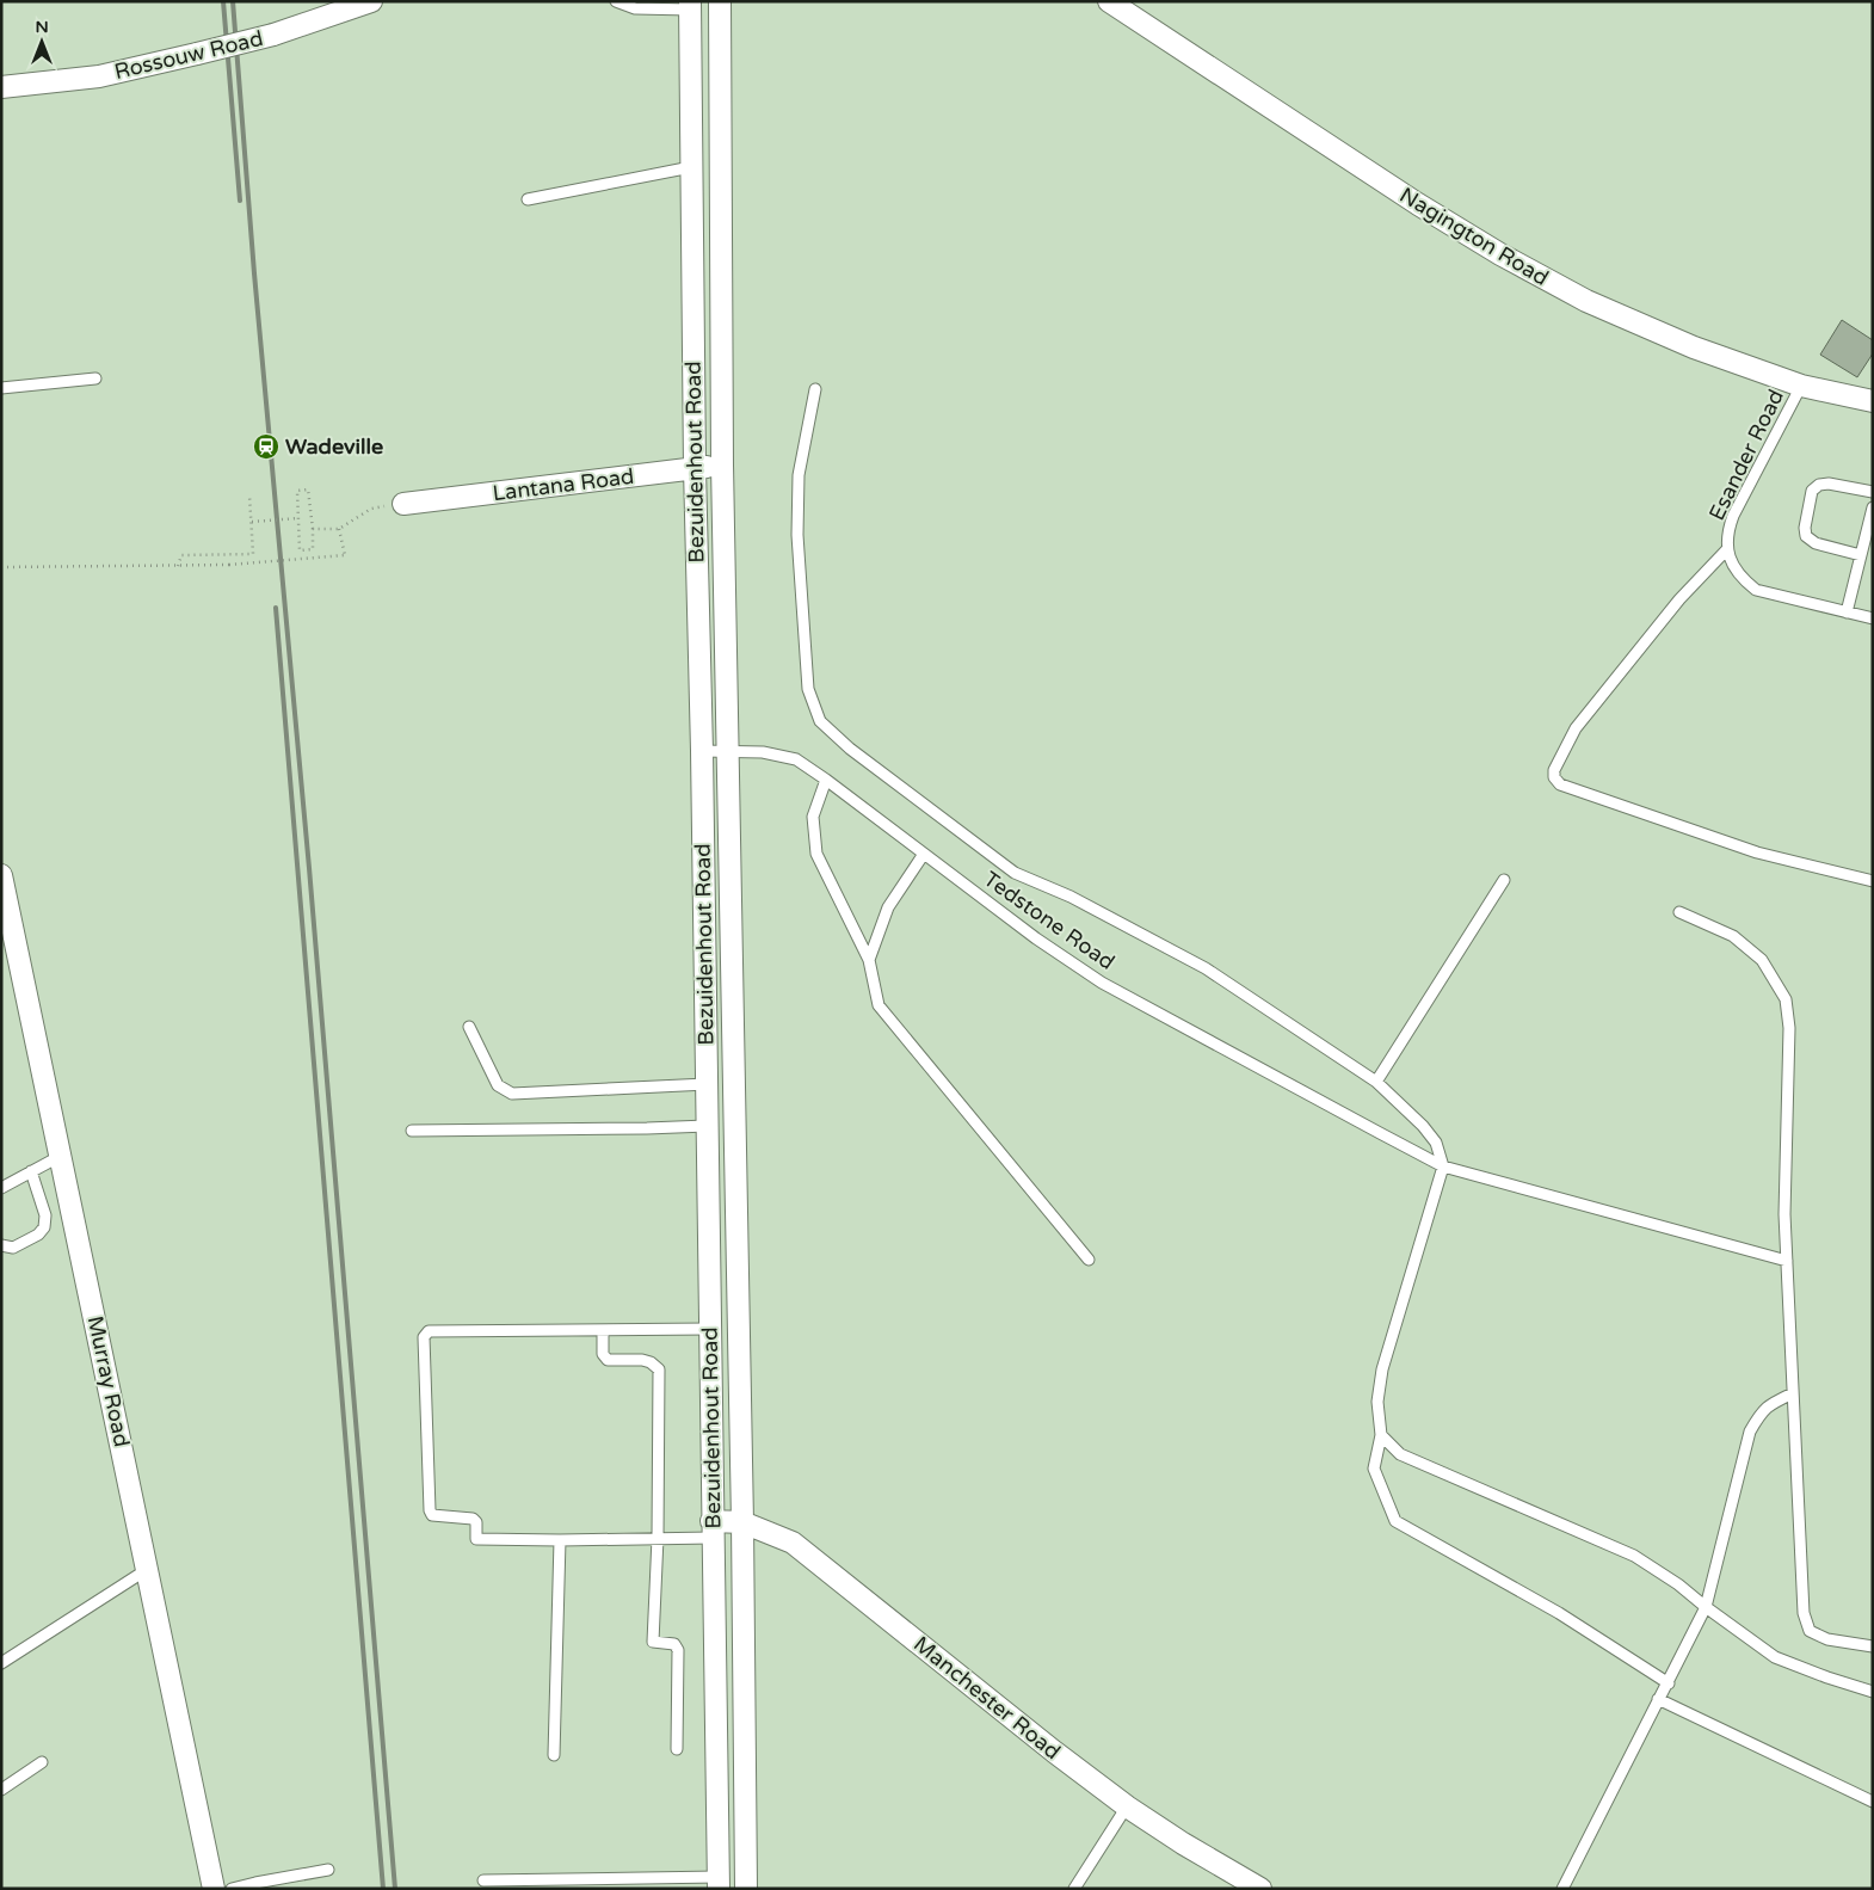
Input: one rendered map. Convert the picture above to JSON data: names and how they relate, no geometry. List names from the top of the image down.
{
  "streets": {
    "street": [
      "Rossouw Road",
      "Nagington Road",
      "Bezuidenhout Road",
      "Lantana Road",
      "Murray Road",
      "Manchester Road"
    ],
    "lane": ["Esander Road", "Tedstone Road"]
  },
  "crossings": [
    ["Nagington Road", "Esander Road"],
    ["Bezuidenhout Road", "Lantana Road"],
    ["Bezuidenhout Road", "Tedstone Road"],
    ["Bezuidenhout Road", "Manchester Road"]
  ],
  "places": {
    "station": ["Wadeville"]
  },
  "north": "top"
}
